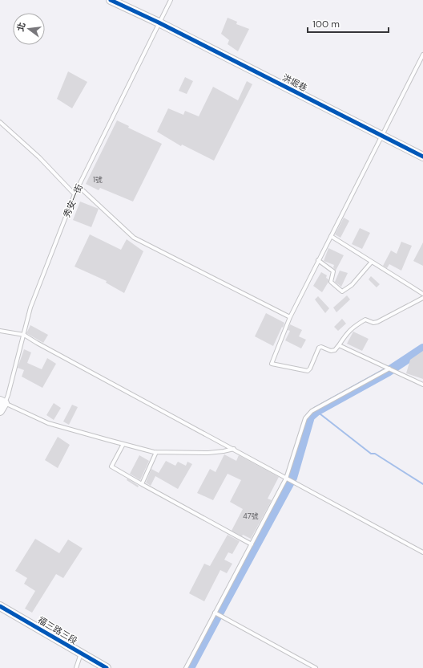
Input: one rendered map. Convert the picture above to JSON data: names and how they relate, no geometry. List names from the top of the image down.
{
  "streets": {
    "street": ["洪堀巷", "秀安一街", "福三路三段"]
  },
  "crossings": [
    ["洪堀巷", "秀安一街"]
  ],
  "house_numbers": ["1號", "47號"],
  "scale_bar": "100 m",
  "north": "left"
}
